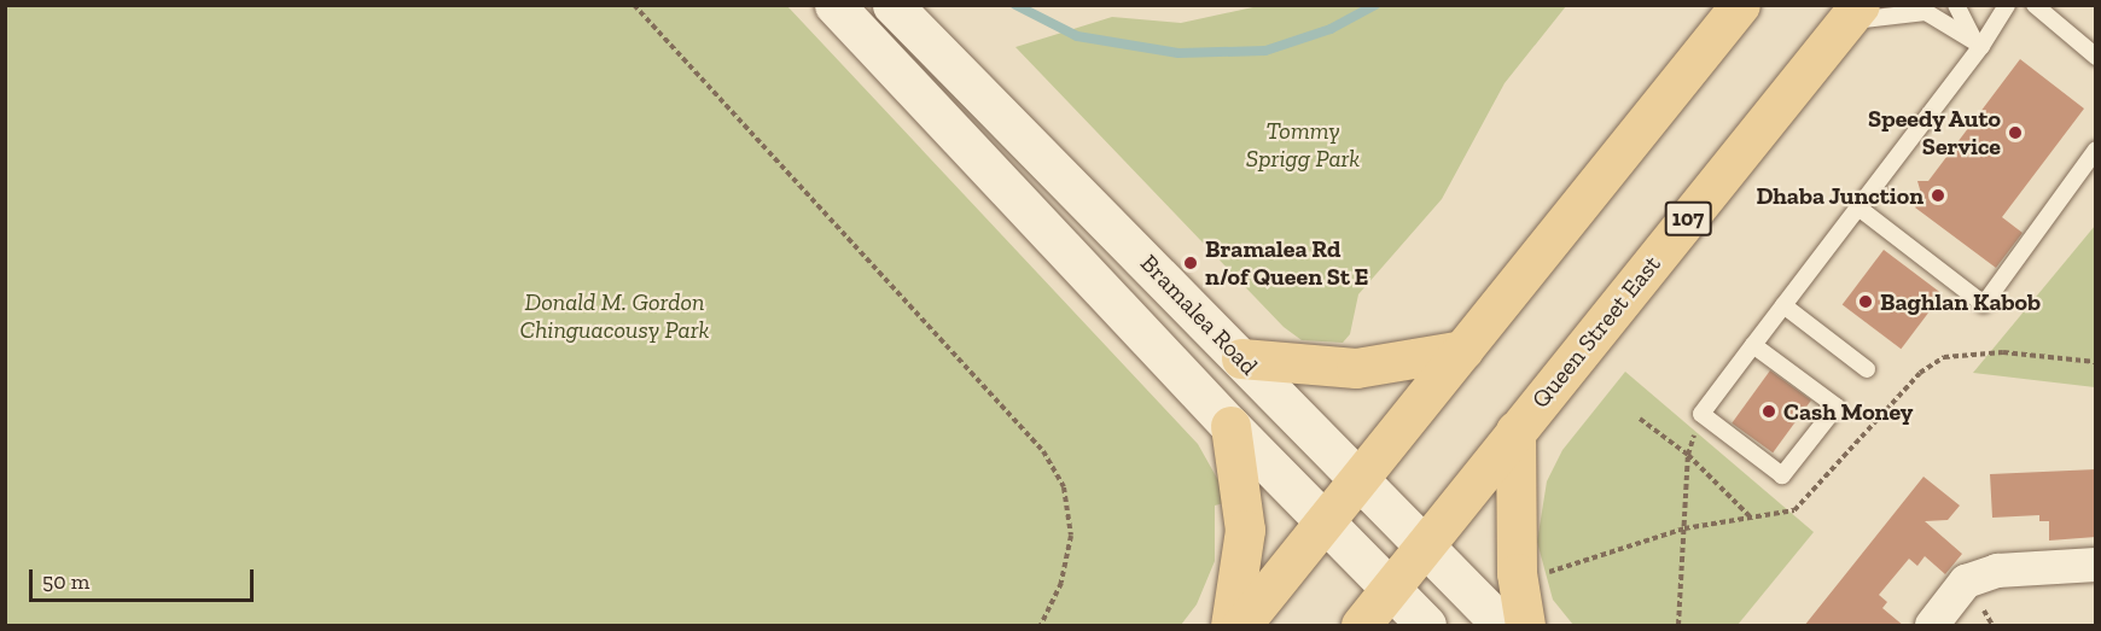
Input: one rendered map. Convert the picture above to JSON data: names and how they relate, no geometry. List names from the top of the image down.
{
  "streets": {
    "main road": ["107", "Bramalea Road", "Queen Street East"]
  },
  "crossings": [
    ["Bramalea Road", "Queen Street East"]
  ],
  "parks": ["Tommy Sprigg Park", "Donald M. Gordon Chinguacousy Park"],
  "places": [
    "Speedy Auto Service",
    "Dhaba Junction",
    "Bramalea Rd n/of Queen St E",
    "Baghlan Kabob",
    "Cash Money"
  ],
  "scale_bar": "50 m"
}
